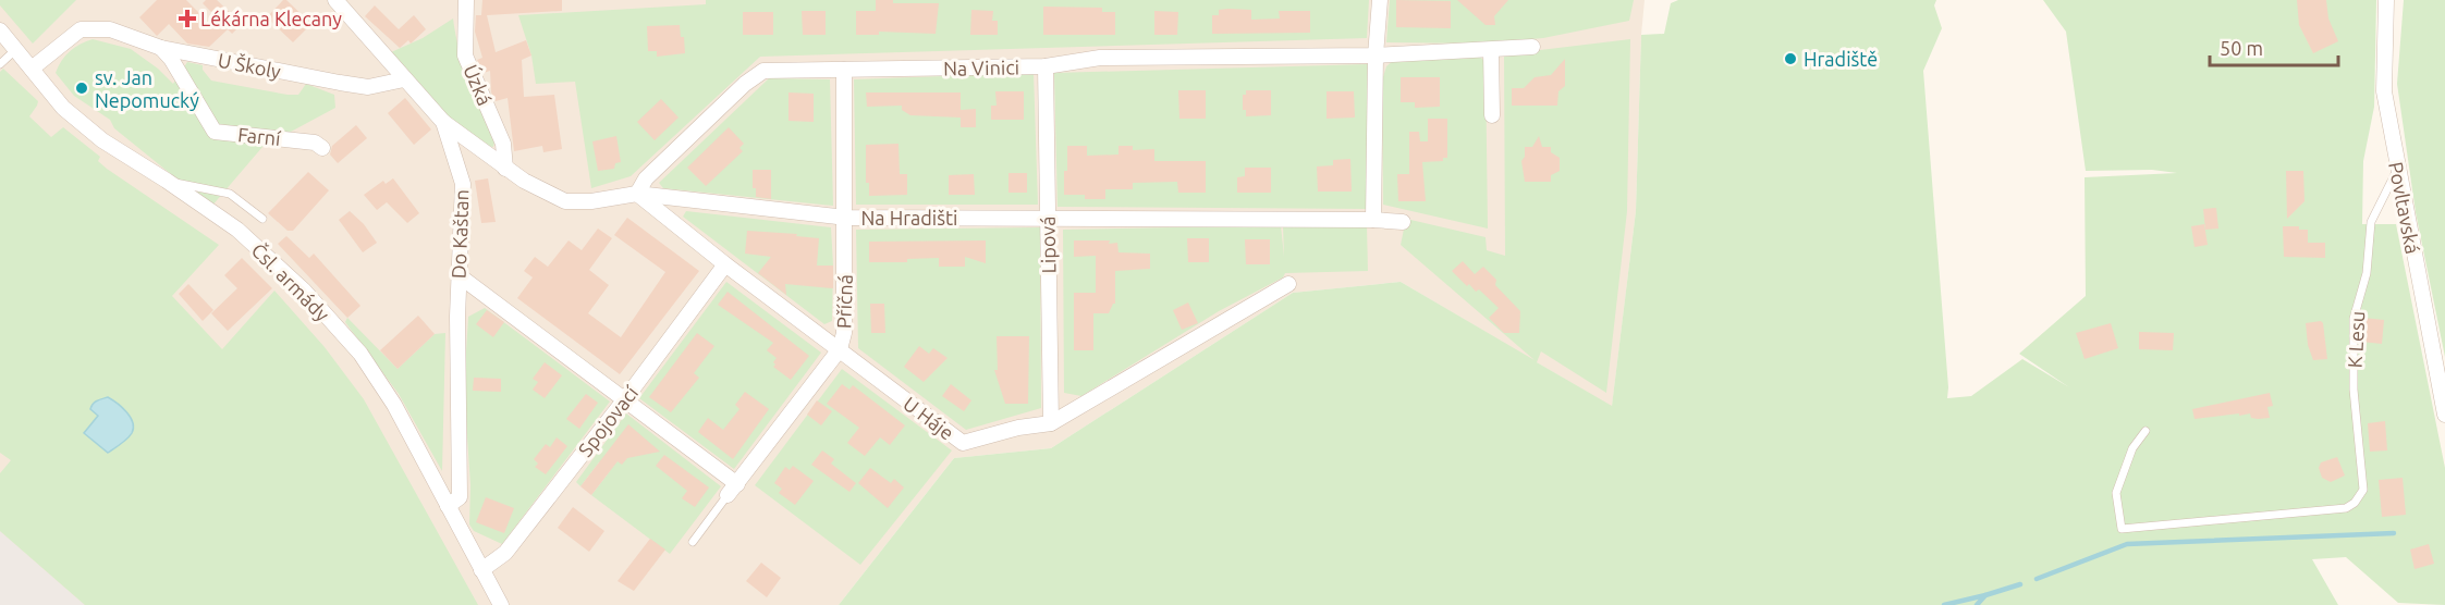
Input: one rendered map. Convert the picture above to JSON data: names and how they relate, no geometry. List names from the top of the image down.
{
  "streets": {
    "street": [
      "U Školy",
      "Na Vinici",
      "Úzká",
      "Farní",
      "Povltavská",
      "Na Hradišti",
      "Do Kaštan",
      "Lipová",
      "Čsl. armády",
      "Příčná",
      "U Háje",
      "Spojovací"
    ],
    "lane": ["K Lesu"]
  },
  "crossings": [
    ["U Školy", "Farní"],
    ["U Školy", "Do Kaštan"],
    ["U Školy", "Čsl. armády"],
    ["Na Vinici", "Na Hradišti"],
    ["Na Vinici", "Lipová"],
    ["Na Vinici", "Příčná"],
    ["Na Vinici", "U Háje"],
    ["Úzká", "Na Hradišti"],
    ["Povltavská", "K Lesu"],
    ["Na Hradišti", "Do Kaštan"],
    ["Na Hradišti", "Lipová"],
    ["Na Hradišti", "Příčná"],
    ["Na Hradišti", "U Háje"],
    ["Do Kaštan", "Čsl. armády"],
    ["Lipová", "U Háje"],
    ["Čsl. armády", "Spojovací"],
    ["Příčná", "U Háje"],
    ["U Háje", "Spojovací"]
  ],
  "places": {
    "health": ["Lékárna Klecany"],
    "other": ["Hradiště", "sv. Jan Nepomucký"]
  },
  "scale_bar": "50 m"
}
